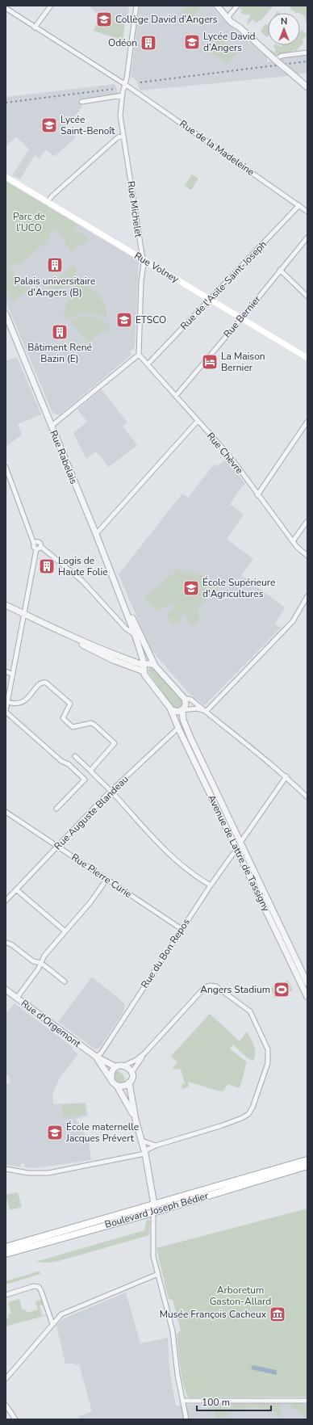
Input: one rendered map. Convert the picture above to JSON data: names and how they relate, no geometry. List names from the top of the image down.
{
  "streets": {
    "main road": ["Rue Volney", "Boulevard Joseph Bédier"],
    "street": [
      "Rue de la Madeleine",
      "Rue Michelet",
      "Rue de l'Asile-Saint-Joseph",
      "Rue Bernier",
      "Rue Chèvre",
      "Rue Rabelais",
      "Rue Auguste Blandeau",
      "Avenue de Lattre de Tassigny",
      "Rue Pierre Curie",
      "Rue du Bon Repos",
      "Rue d'Orgemont"
    ]
  },
  "crossings": [
    ["Rue de la Madeleine", "Rue Michelet"],
    ["Rue de la Madeleine", "Rue de l'Asile-Saint-Joseph"],
    ["Rue Michelet", "Rue Volney"],
    ["Rue Michelet", "Rue Chèvre"],
    ["Rue Volney", "Rue de l'Asile-Saint-Joseph"],
    ["Rue Volney", "Rue Bernier"],
    ["Rue de l'Asile-Saint-Joseph", "Rue Chèvre"],
    ["Rue Bernier", "Rue Chèvre"],
    ["Rue Rabelais", "Avenue de Lattre de Tassigny"],
    ["Rue Auguste Blandeau", "Avenue de Lattre de Tassigny"],
    ["Rue Auguste Blandeau", "Rue Pierre Curie"],
    ["Avenue de Lattre de Tassigny", "Rue du Bon Repos"],
    ["Rue Pierre Curie", "Rue du Bon Repos"],
    ["Rue du Bon Repos", "Rue d'Orgemont"],
    ["Rue d'Orgemont", "Boulevard Joseph Bédier"]
  ],
  "parks": ["Parc de l’UCO", "Arboretum Gaston-Allard"],
  "places": {
    "school or university": [
      "Collège David d’Angers",
      "Lycée David d’Angers",
      "Lycée Saint-Benoît",
      "ETSCO",
      "École Supérieure d'Agricultures",
      "École maternelle Jacques Prévert"
    ],
    "building": [
      "Odéon",
      "Palais universitaire d'Angers (B)",
      "Bâtiment René Bazin (E)",
      "Logis de Haute Folie"
    ],
    "hotel": ["La Maison Bernier"],
    "sports": ["Angers Stadium"],
    "museum": ["Musée François Cacheux"]
  },
  "scale_bar": "100 m",
  "north": "top"
}
